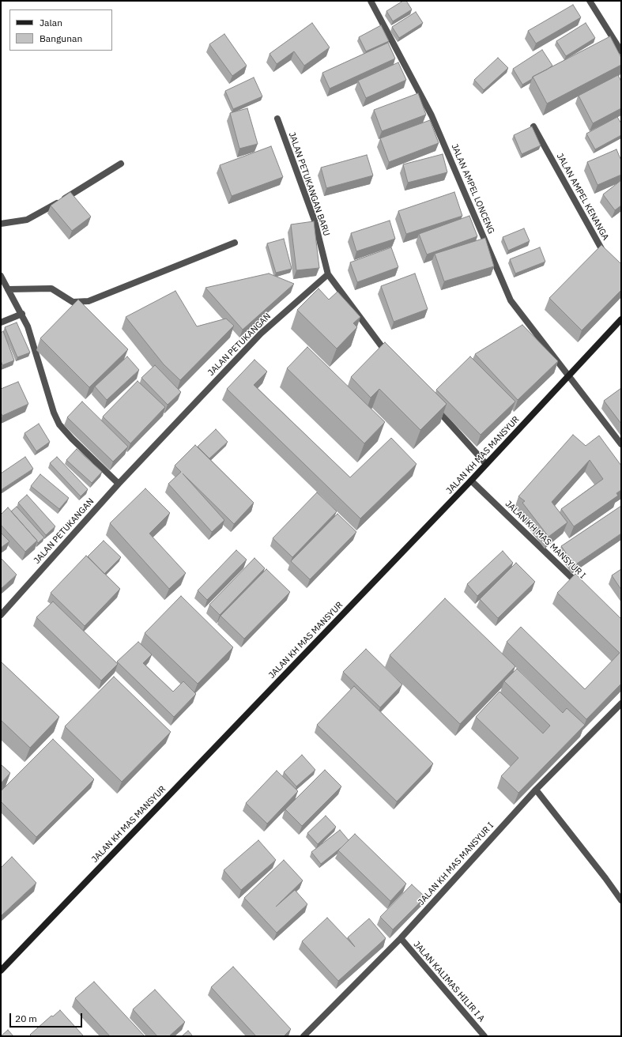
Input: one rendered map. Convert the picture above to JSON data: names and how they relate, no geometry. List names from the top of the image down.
{
  "streets": {
    "street": [
      "JALAN PETUKANGAN BARU",
      "JALAN AMPEL LONCENG",
      "JALAN AMPEL KENANGA",
      "JALAN PETUKANGAN",
      "JALAN KH MAS MANSYUR",
      "JALAN KH MAS MANSYUR I",
      "JALAN KALIMAS HILIR I A"
    ]
  },
  "crossings": [
    ["JALAN PETUKANGAN BARU", "JALAN PETUKANGAN"],
    ["JALAN AMPEL LONCENG", "JALAN KH MAS MANSYUR"],
    ["JALAN KH MAS MANSYUR", "JALAN KH MAS MANSYUR I"],
    ["JALAN KH MAS MANSYUR I", "JALAN KALIMAS HILIR I A"]
  ],
  "legend": ["Jalan", "Bangunan"],
  "scale_bar": "20 m"
}
